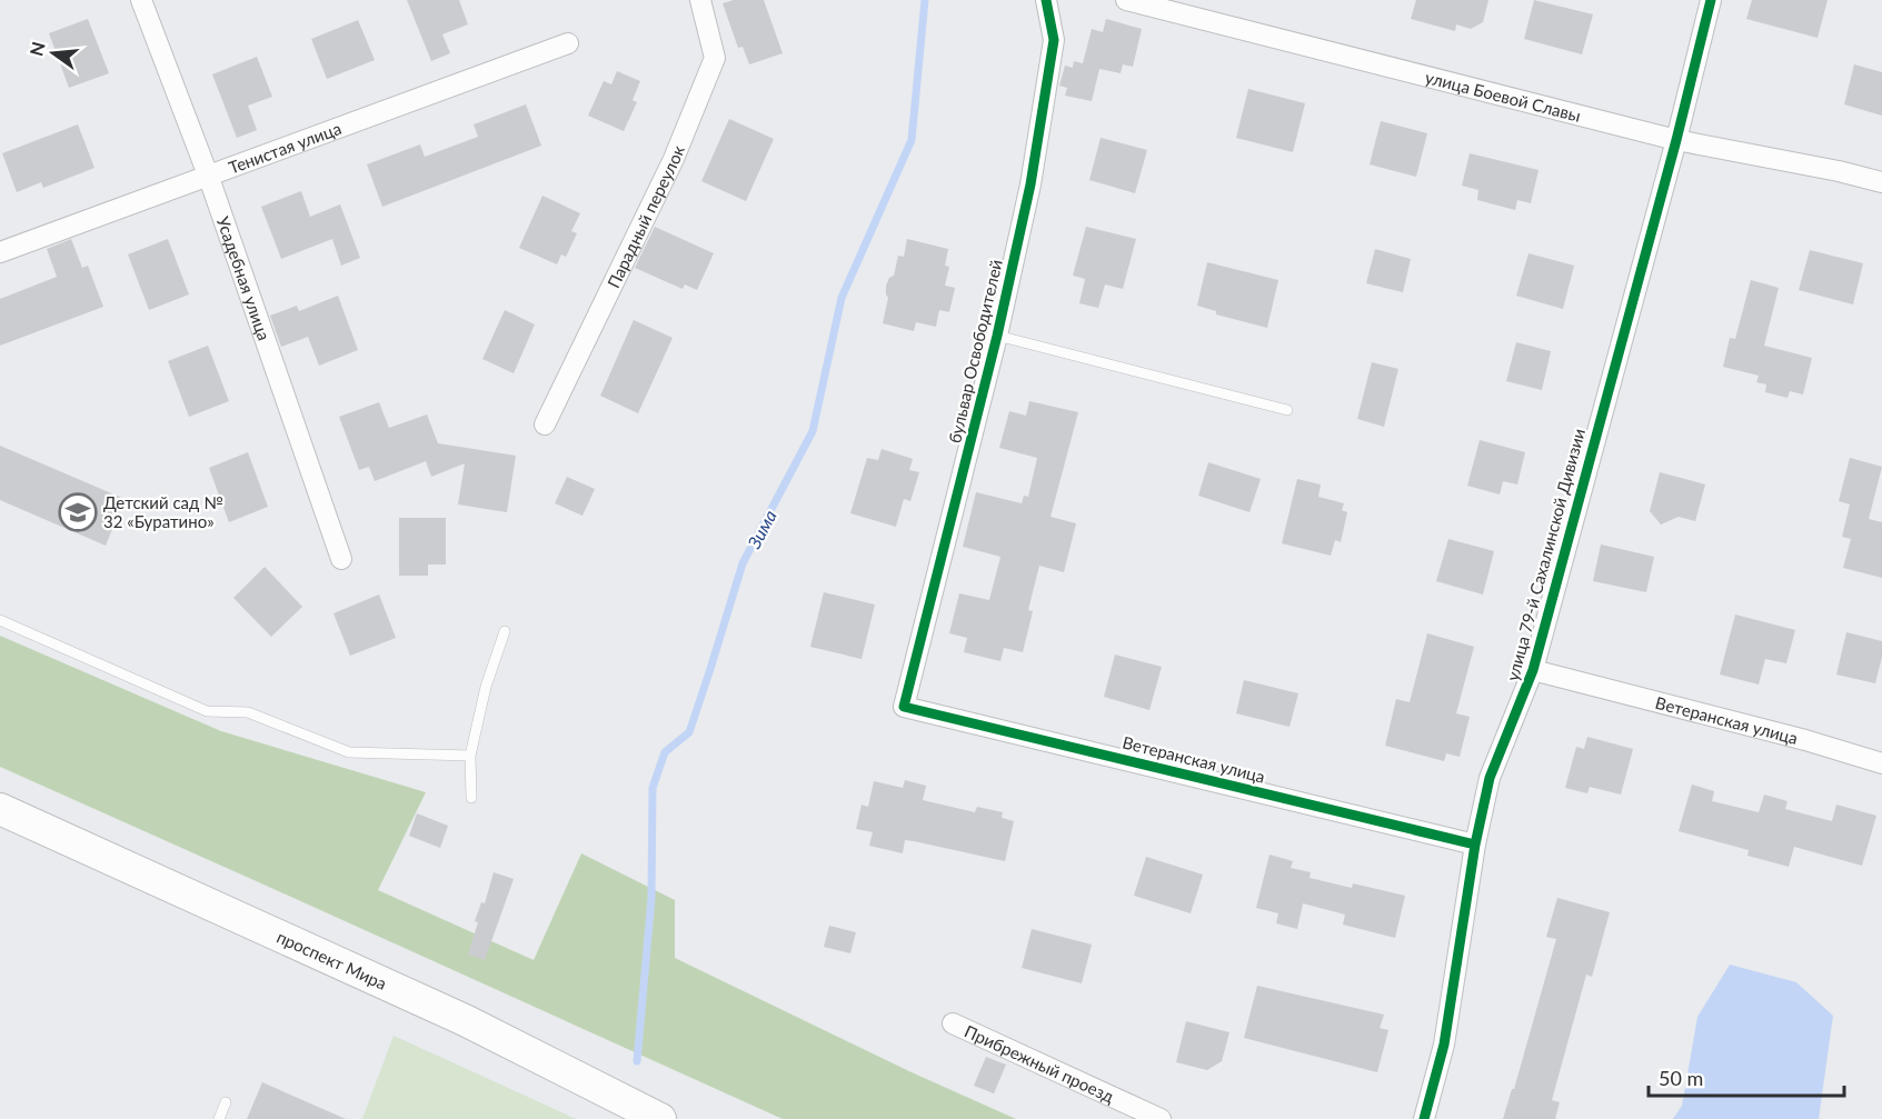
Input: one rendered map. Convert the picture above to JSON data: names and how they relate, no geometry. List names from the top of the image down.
{
  "streets": {
    "main road": ["проспект Мира"],
    "street": [
      "улица Боевой Славы",
      "Тенистая улица",
      "Парадный переулок",
      "Усадебная улица",
      "бульвар Освободителей",
      "улица 79-й Сахалинской Дивизии",
      "Ветеранская улица",
      "Прибрежный проезд"
    ]
  },
  "crossings": [
    ["улица Боевой Славы", "улица 79-й Сахалинской Дивизии"],
    ["Тенистая улица", "Усадебная улица"],
    ["бульвар Освободителей", "Ветеранская улица"],
    ["улица 79-й Сахалинской Дивизии", "Ветеранская улица"]
  ],
  "water": ["Зима"],
  "places": {
    "school or university": ["Детский сад № 32 «Буратино»"]
  },
  "scale_bar": "50 m",
  "north": "left"
}
